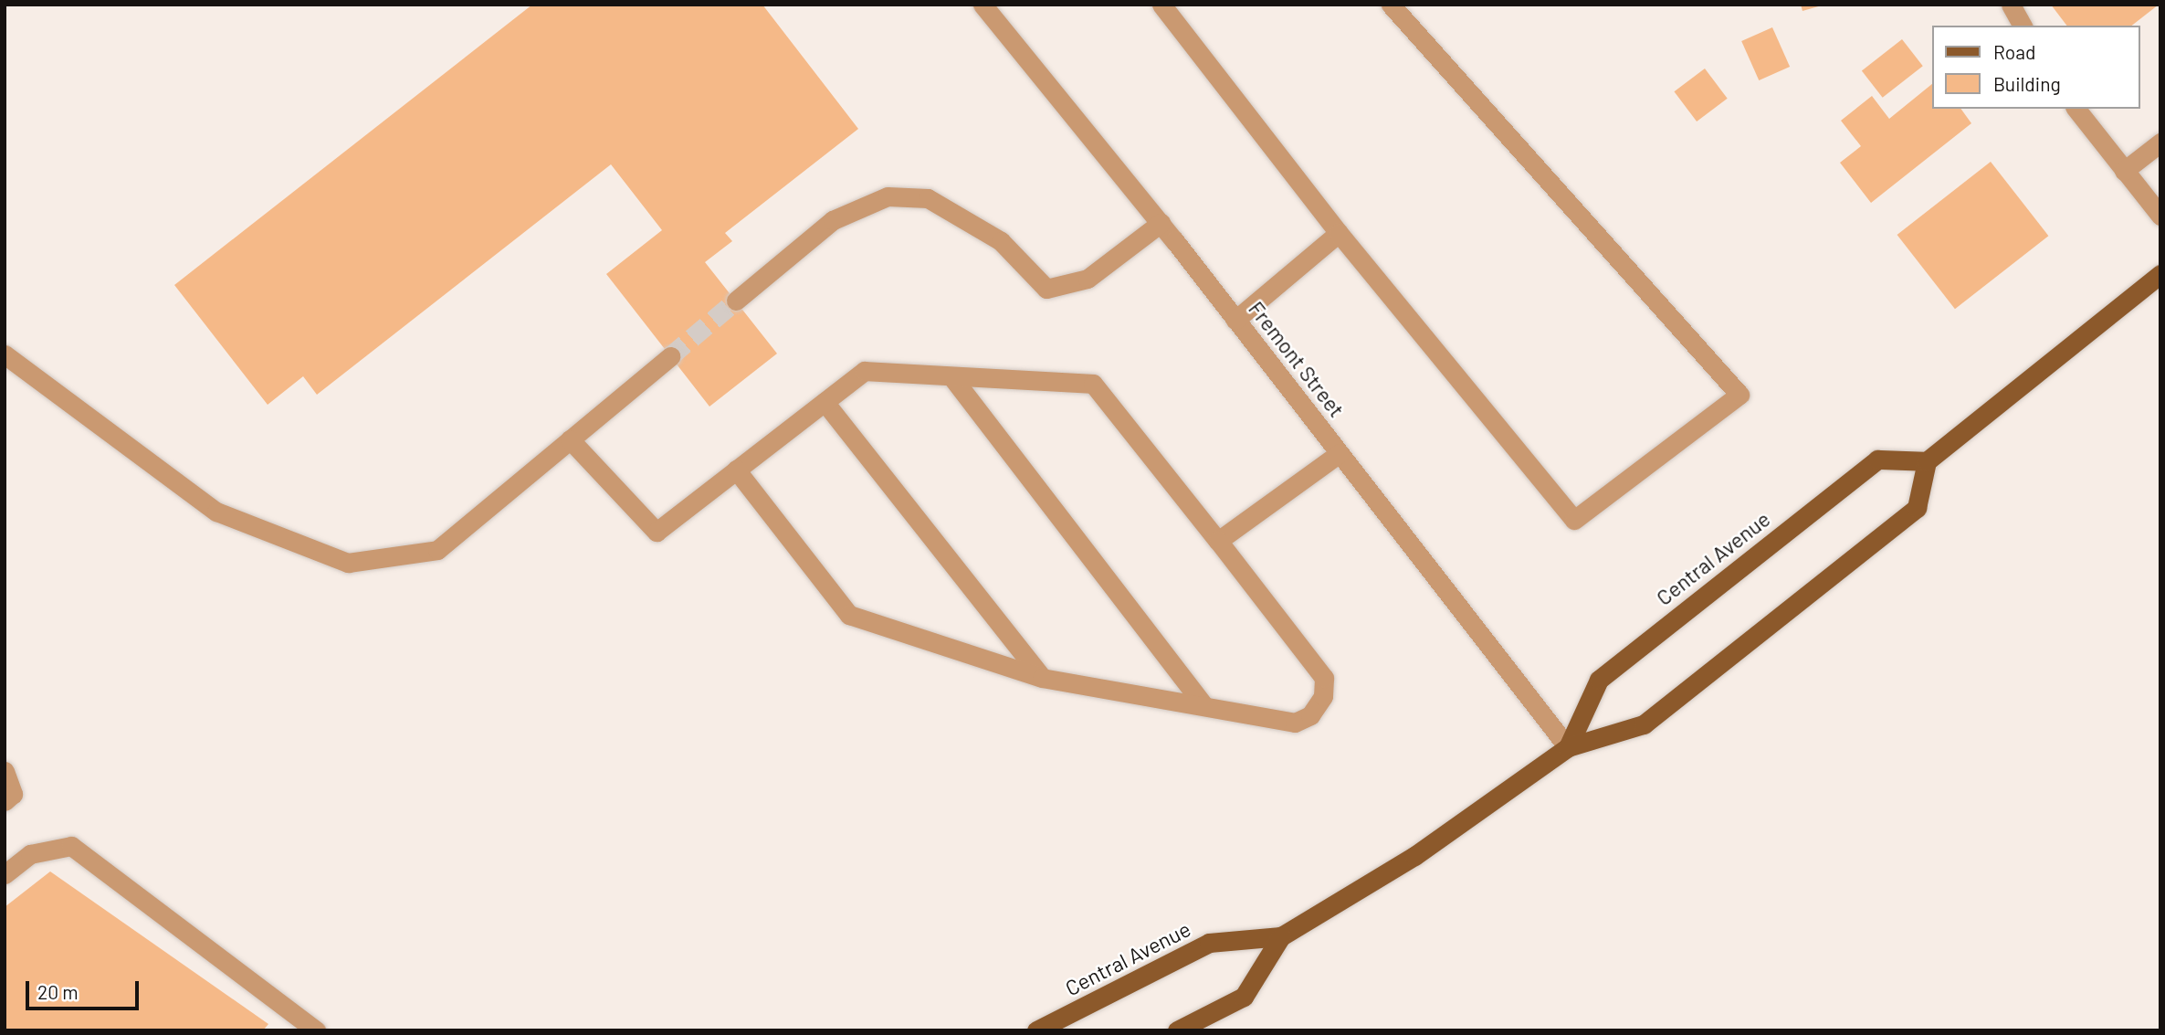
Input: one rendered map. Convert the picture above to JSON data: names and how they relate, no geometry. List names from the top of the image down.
{
  "streets": {
    "main road": ["Central Avenue"],
    "street": ["Fremont Street"]
  },
  "crossings": [
    ["Fremont Street", "Central Avenue"]
  ],
  "legend": ["Road", "Building"],
  "scale_bar": "20 m"
}
